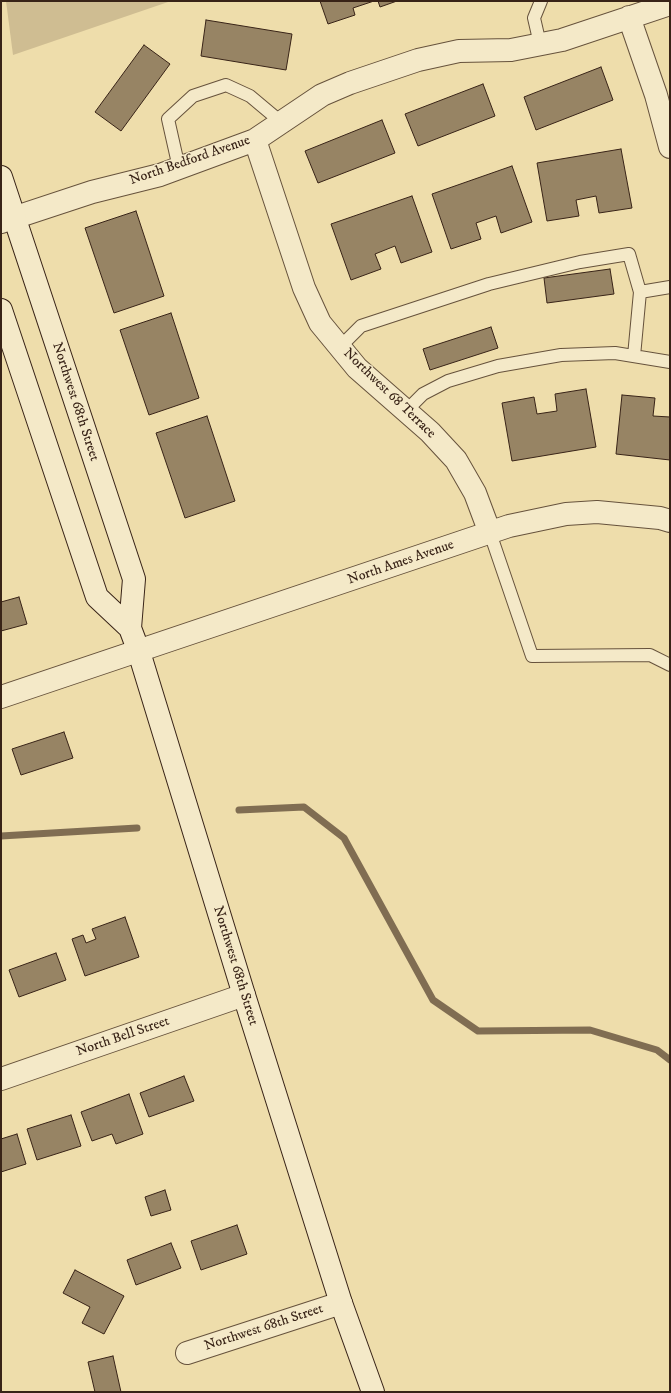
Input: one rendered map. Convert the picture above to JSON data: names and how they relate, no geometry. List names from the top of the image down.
{
  "streets": {
    "street": [
      "North Bedford Avenue",
      "Northwest 68 Terrace",
      "Northwest 68th Street",
      "North Ames Avenue",
      "North Bell Street"
    ]
  },
  "crossings": [
    ["North Bedford Avenue", "Northwest 68 Terrace"],
    ["North Bedford Avenue", "Northwest 68th Street"],
    ["Northwest 68 Terrace", "North Ames Avenue"],
    ["Northwest 68th Street", "North Ames Avenue"],
    ["Northwest 68th Street", "North Bell Street"]
  ]
}
